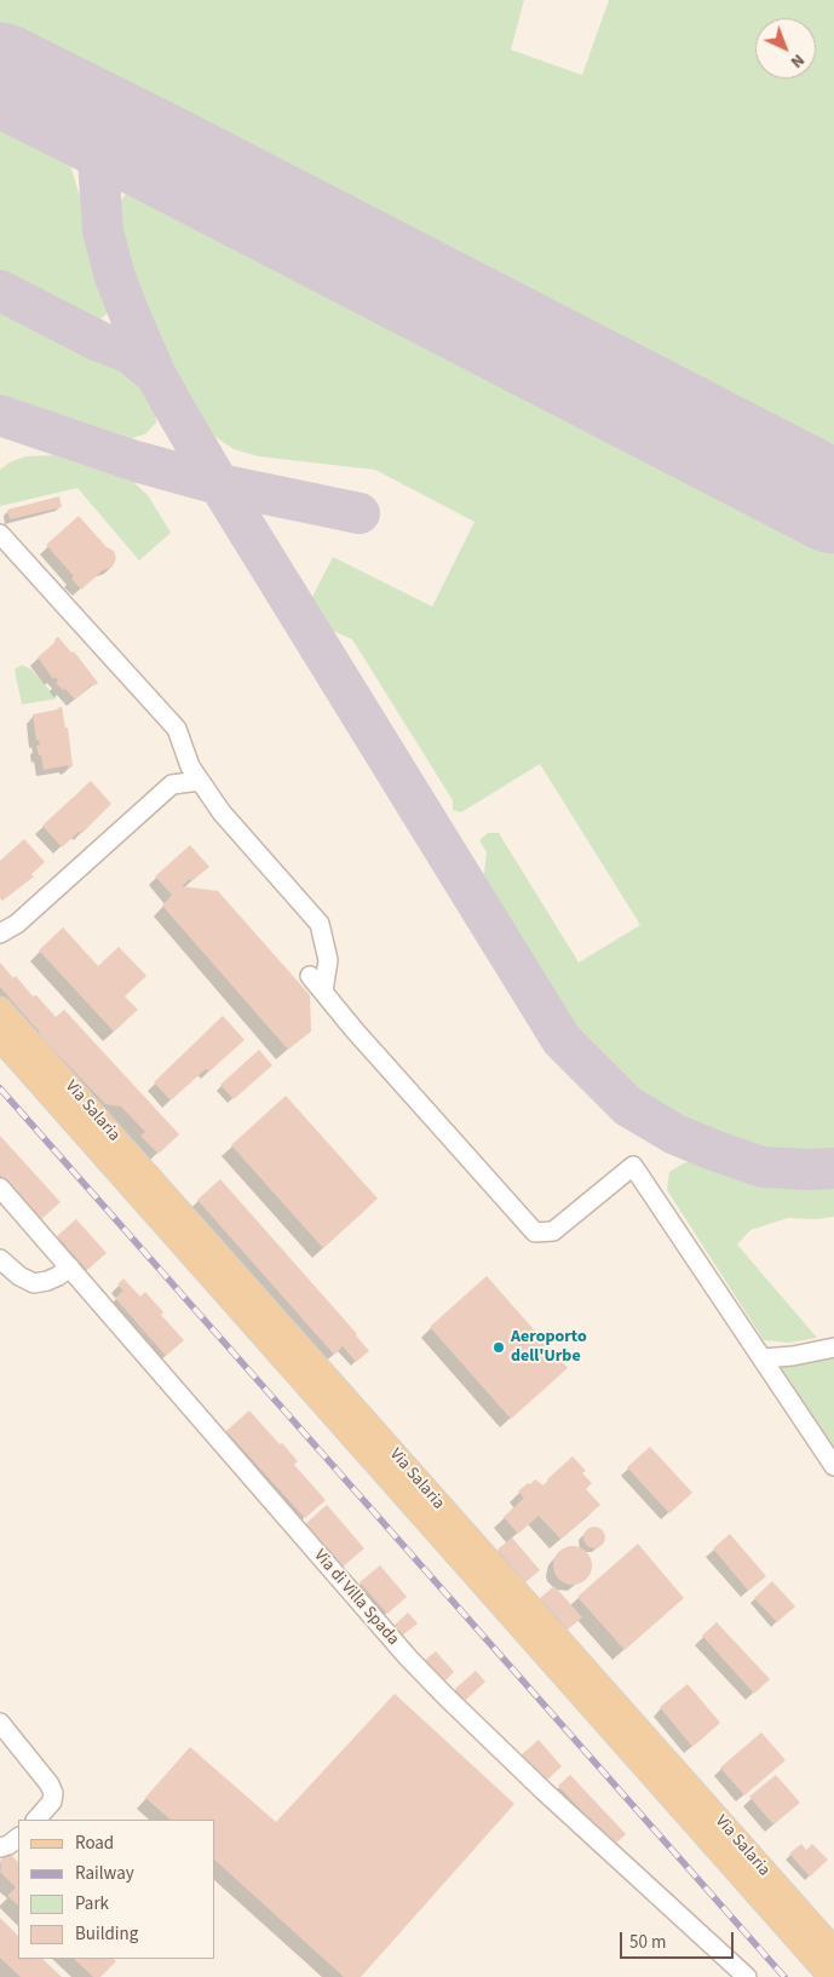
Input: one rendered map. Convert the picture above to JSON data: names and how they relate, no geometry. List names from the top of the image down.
{
  "streets": {
    "main road": ["Via Salaria"],
    "street": ["Via di Villa Spada"]
  },
  "places": ["Aeroporto dell'Urbe"],
  "legend": [
    "Road",
    "Railway",
    "Park",
    "Building"
  ],
  "scale_bar": "50 m",
  "north": "bottom right"
}
